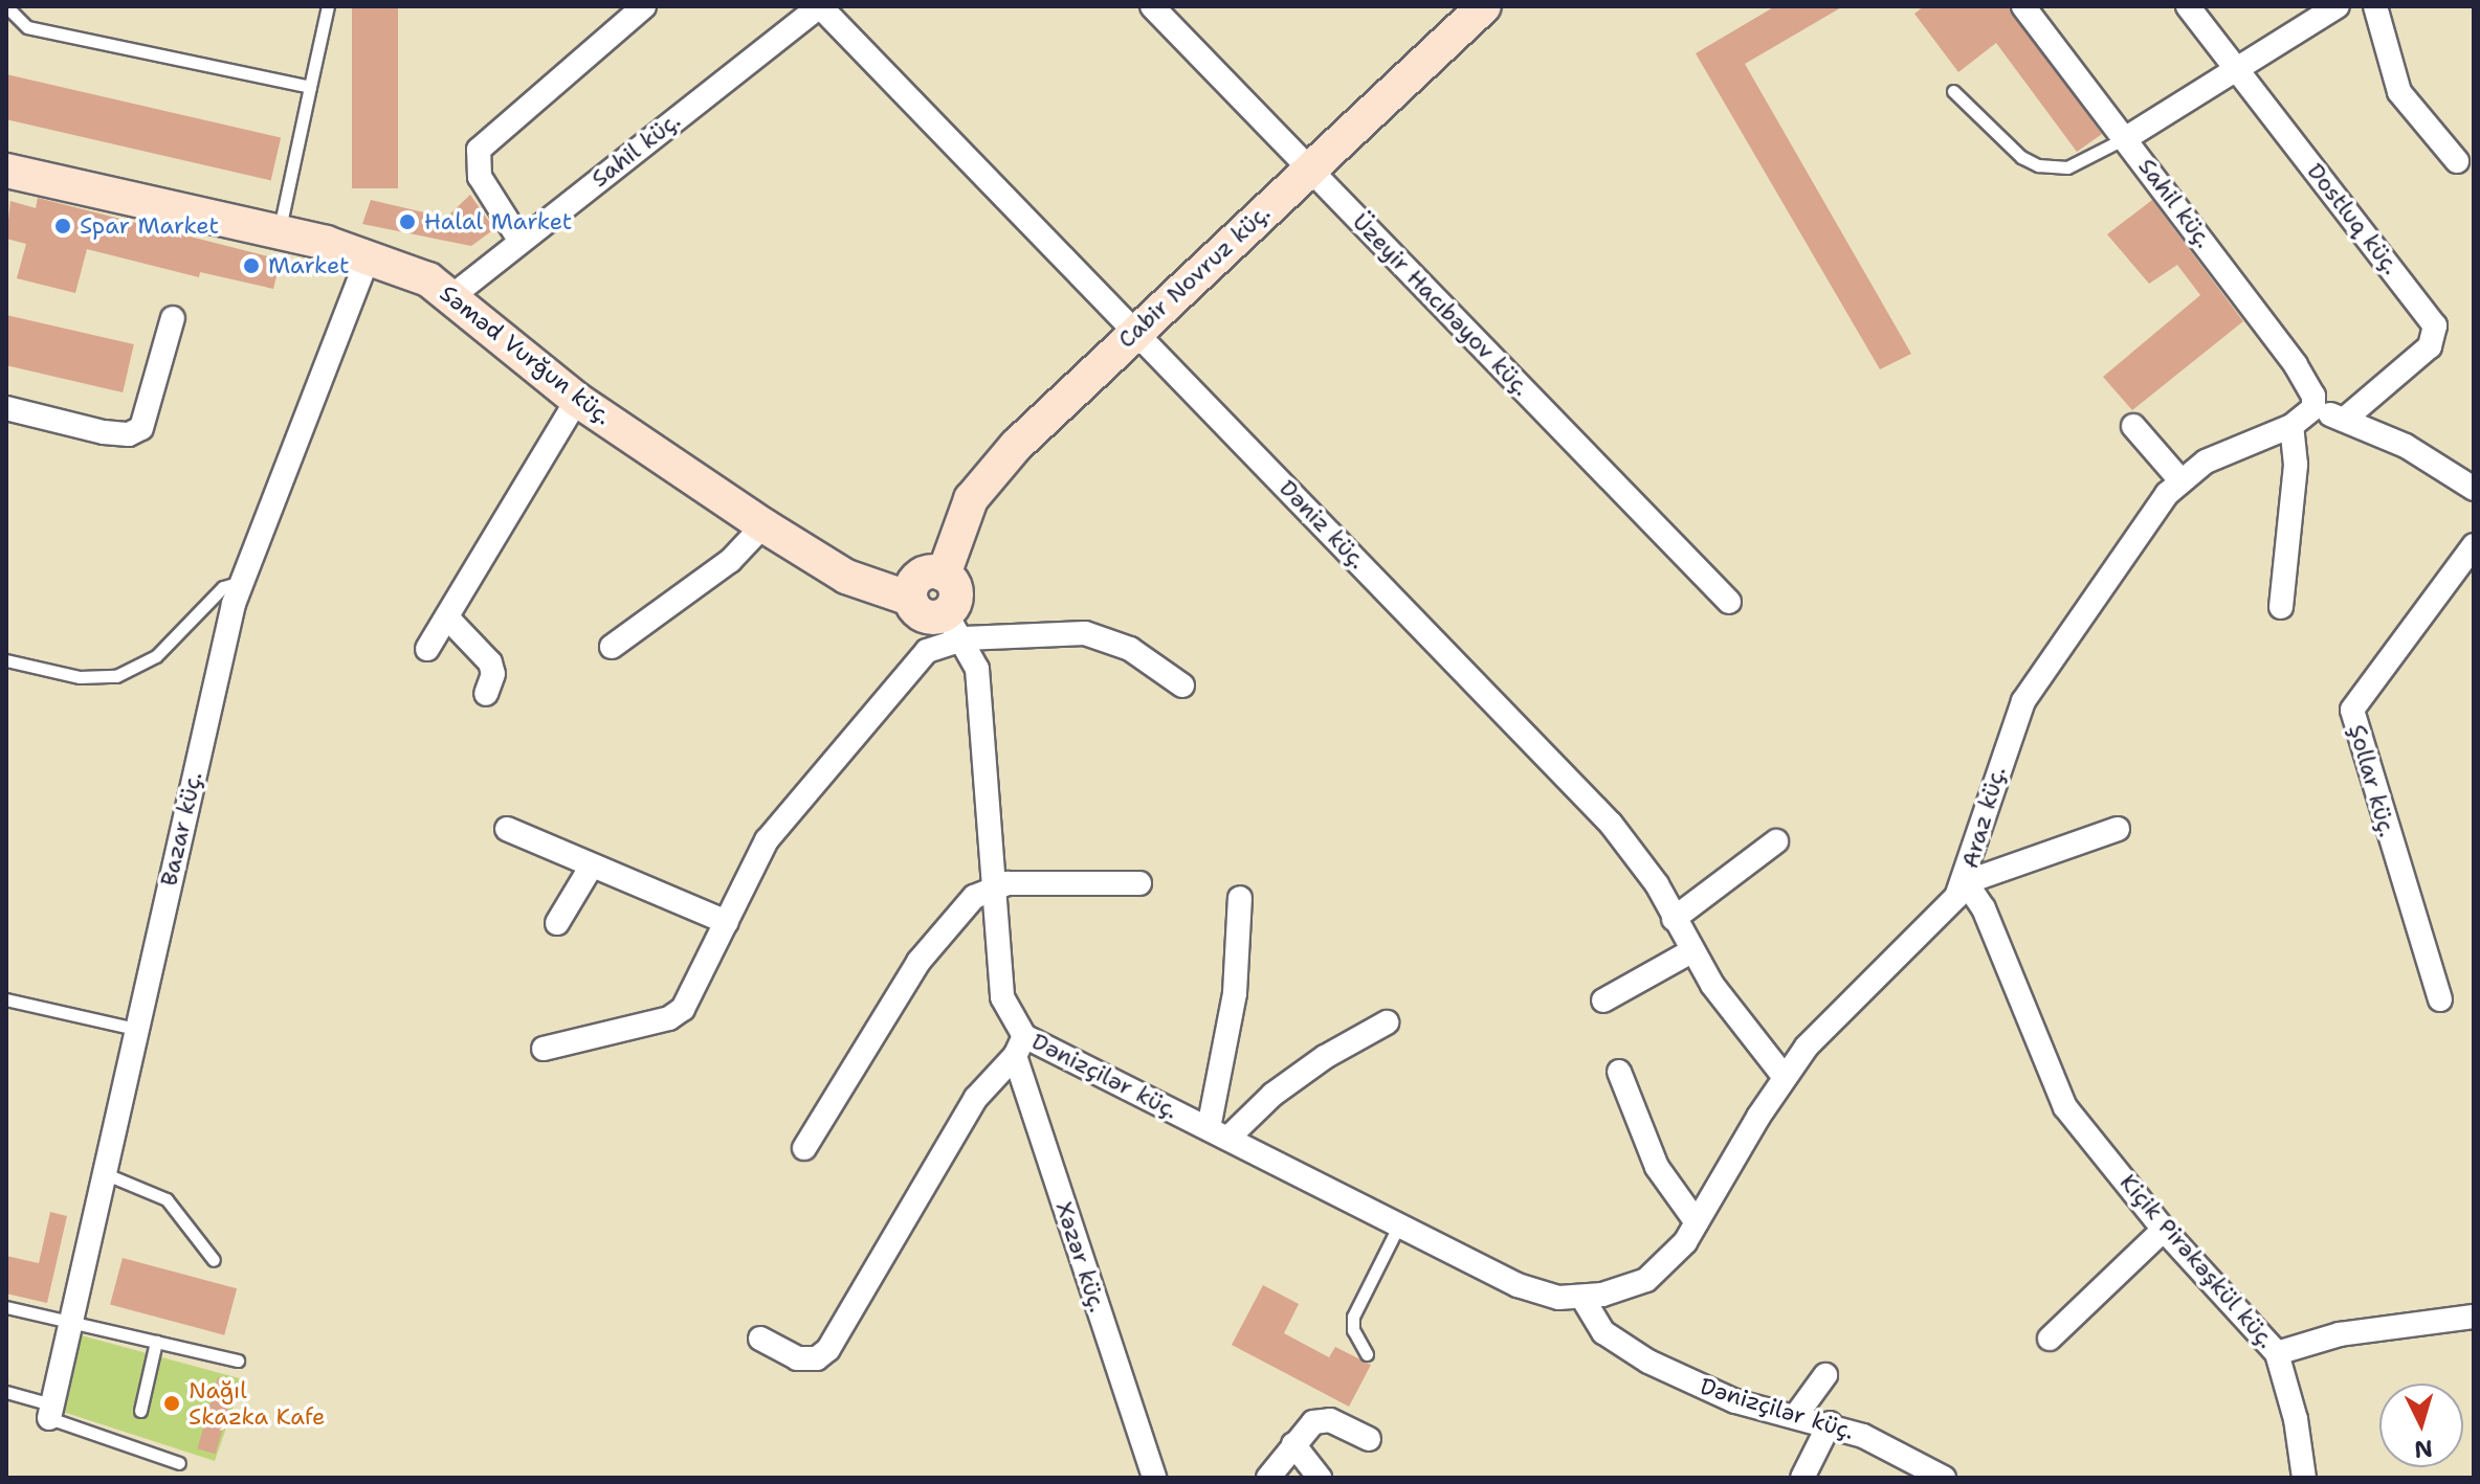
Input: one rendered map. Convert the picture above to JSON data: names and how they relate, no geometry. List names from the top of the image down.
{
  "streets": {
    "main road": ["Cabir Novruz küç.", "Səməd Vurğun küç."],
    "street": [
      "Sahil küç.",
      "Dostluq küç.",
      "Üzeyir Hacıbəyov küç.",
      "Dәniz küç.",
      "Şollar küç.",
      "Araz küç.",
      "Bazar küç.",
      "Dәnizçilәr küç.",
      "Xəzər küç.",
      "Kiçik Pirəkəşkül küç.",
      "Dənizçilər küç."
    ]
  },
  "crossings": [
    ["Sahil küç.", "Səməd Vurğun küç."],
    ["Sahil küç.", "Dәniz küç."],
    ["Sahil küç.", "Araz küç."],
    ["Cabir Novruz küç.", "Üzeyir Hacıbəyov küç."],
    ["Cabir Novruz küç.", "Dәniz küç."],
    ["Səməd Vurğun küç.", "Bazar küç."],
    ["Səməd Vurğun küç.", "Dәnizçilәr küç."],
    ["Dәniz küç.", "Araz küç."],
    ["Araz küç.", "Dәnizçilәr küç."],
    ["Araz küç.", "Kiçik Pirəkəşkül küç."],
    ["Araz küç.", "Dənizçilər küç."],
    ["Dәnizçilәr küç.", "Xəzər küç."],
    ["Dәnizçilәr küç.", "Dənizçilər küç."]
  ],
  "places": [
    "Halal Market",
    "Spar Market",
    "Market",
    "Nağıl Skazka Kafe"
  ],
  "north": "bottom"
}
